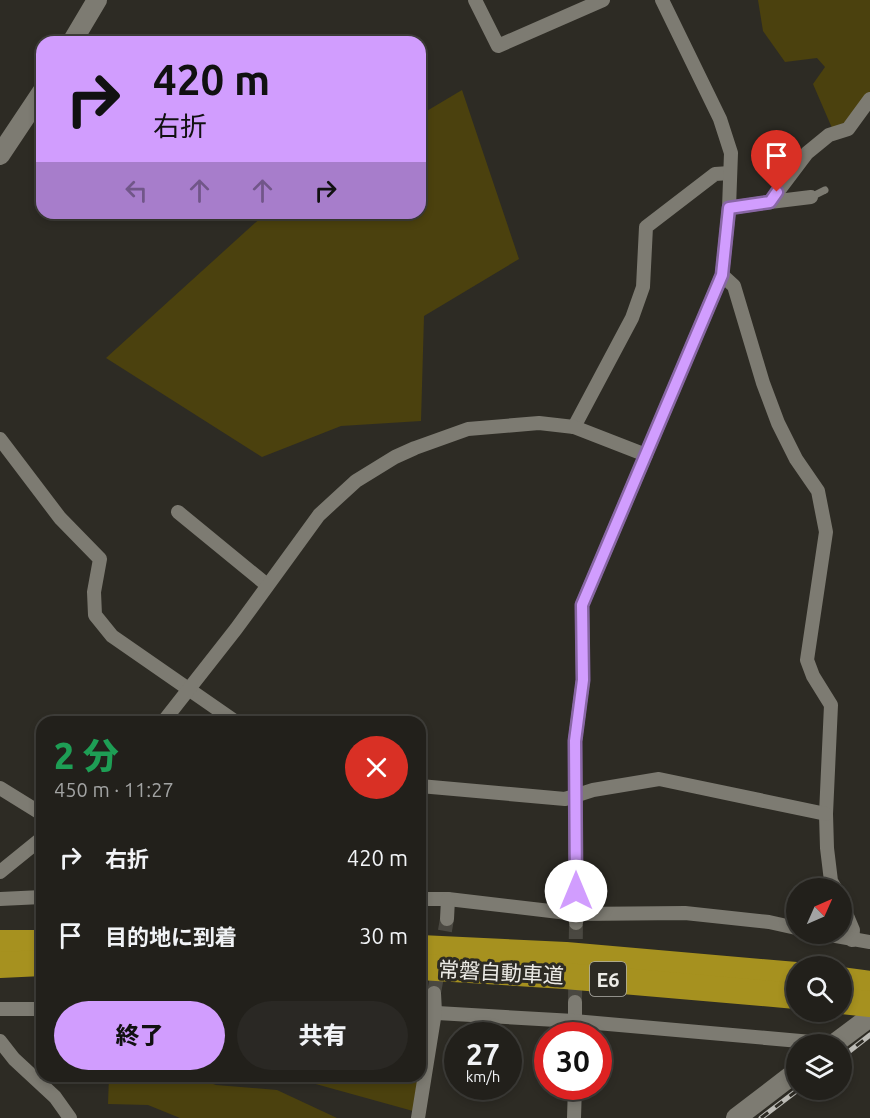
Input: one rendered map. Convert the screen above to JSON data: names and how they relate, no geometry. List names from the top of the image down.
{
  "streets": {
    "highway": ["常磐自動車道", "E6"]
  },
  "north": "top right",
  "page": {
    "turn": ["420 m", "右折"],
    "heading": ["2 分", "450 m · 11:27"],
    "list": [
      {
        "name": "右折",
        "value": "420 m"
      },
      {
        "name": "目的地に到着",
        "value": "30 m"
      }
    ],
    "buttons": ["終了", "共有"],
    "speed": "27 km/h",
    "limit": "30"
  }
}
